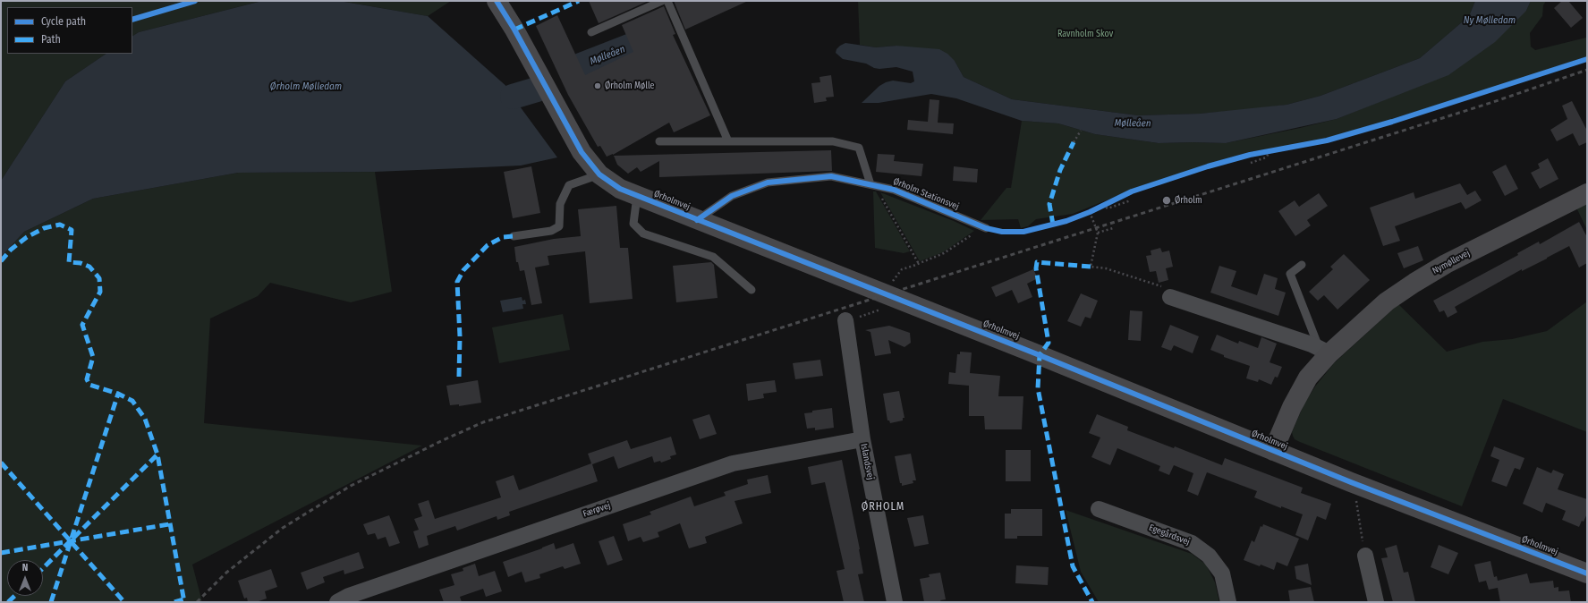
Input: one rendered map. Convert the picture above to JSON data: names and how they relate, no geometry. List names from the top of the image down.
{
  "streets": {
    "street": [
      "Ørholmvej",
      "Nymøllevej",
      "Islandsvej",
      "Færøvej",
      "Egegårdsvej"
    ],
    "lane": ["Ørholm Stationsvej"]
  },
  "crossings": [
    ["Ørholm Stationsvej", "Ørholmvej"],
    ["Ørholmvej", "Nymøllevej"],
    ["Islandsvej", "Færøvej"]
  ],
  "districts": ["ØRHOLM"],
  "water": ["Ny Mølledam", "Mølleåen", "Ørholm Mølledam"],
  "parks": ["Ravnholm Skov"],
  "places": ["Ørholm Mølle", "Ørholm"],
  "legend": ["Cycle path", "Path"],
  "north": "top"
}
